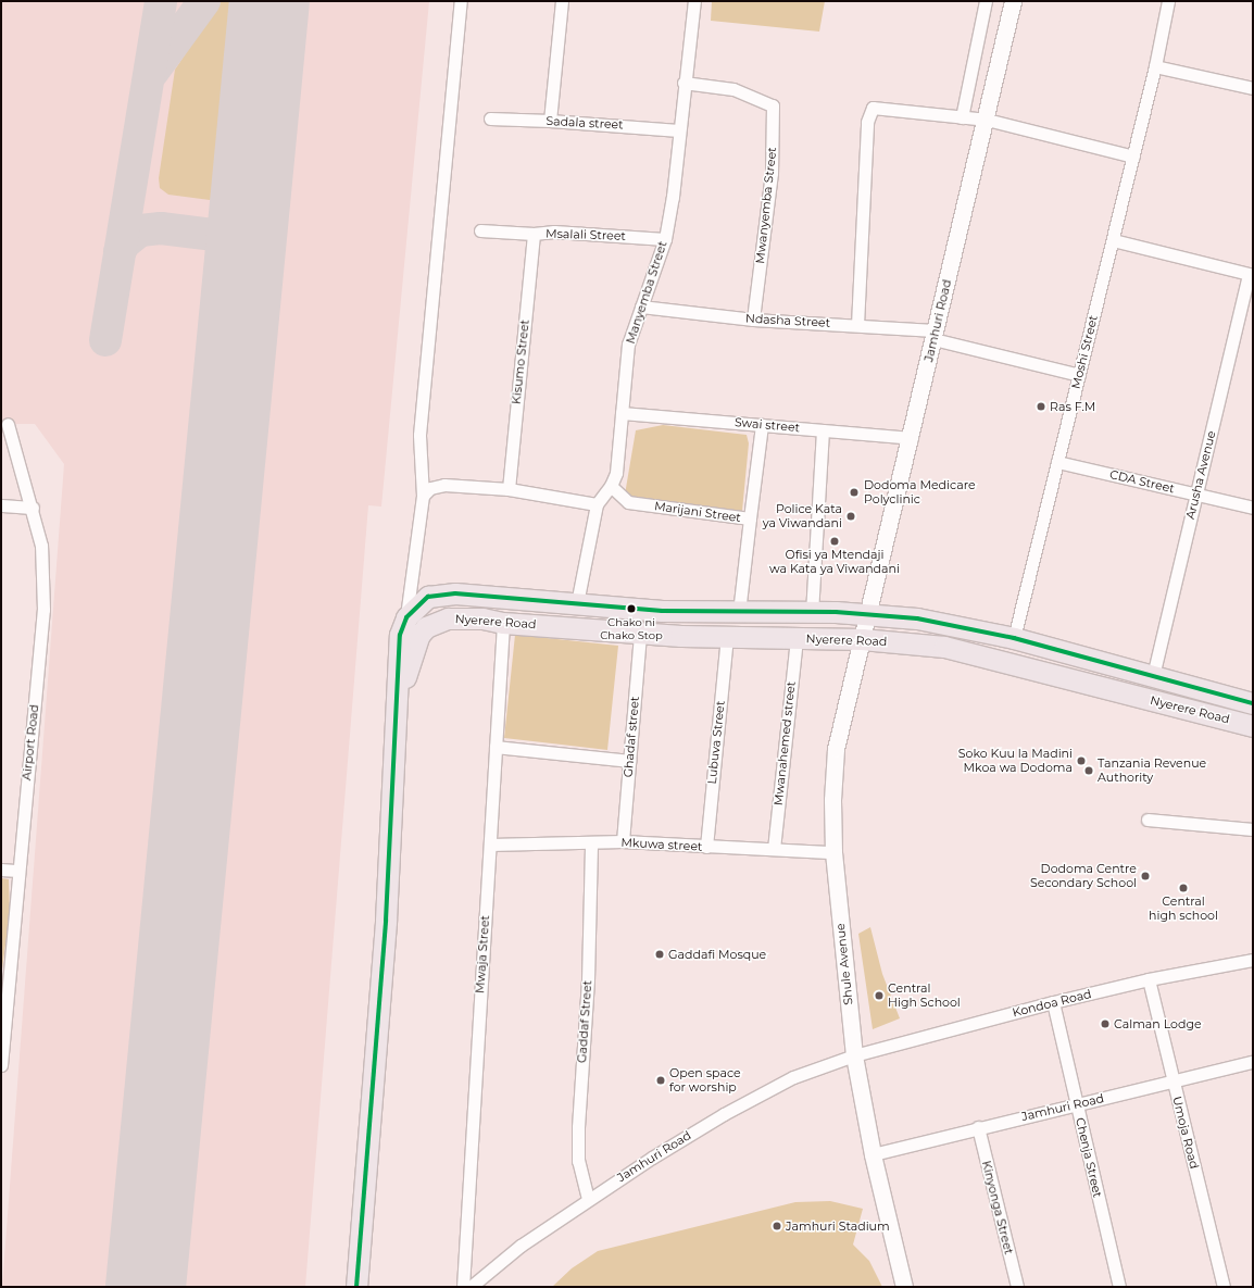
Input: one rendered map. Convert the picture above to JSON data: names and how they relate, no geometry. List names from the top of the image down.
{
  "streets": {
    "highway": ["Nyerere Road"],
    "main road": ["Jamhuri Road", "Shule Avenue"],
    "street": [
      "Sadala street",
      "Mwanyemba Street",
      "Msalali Street",
      "Manyemba Street",
      "Ndasha Street",
      "Moshi Street",
      "Kisumo Street",
      "Swai street",
      "Arusha Avenue",
      "CDA Street",
      "Marijani Street",
      "Ghadaf street",
      "Airport Road",
      "Lubuva Street",
      "Mwanahemed street",
      "Mkuwa street",
      "Mwaja Street",
      "Kondoa Road",
      "Gaddaf Street",
      "Umoja Road",
      "Chenja Street",
      "Kinyonga Street"
    ]
  },
  "crossings": [
    ["Sadala street", "Manyemba Street"],
    ["Mwanyemba Street", "Manyemba Street"],
    ["Mwanyemba Street", "Ndasha Street"],
    ["Msalali Street", "Manyemba Street"],
    ["Msalali Street", "Kisumo Street"],
    ["Manyemba Street", "Ndasha Street"],
    ["Manyemba Street", "Swai street"],
    ["Manyemba Street", "Marijani Street"],
    ["Manyemba Street", "Nyerere Road"],
    ["Ndasha Street", "Jamhuri Road"],
    ["Ndasha Street", "Moshi Street"],
    ["Jamhuri Road", "Swai street"],
    ["Jamhuri Road", "Nyerere Road"],
    ["Jamhuri Road", "Shule Avenue"],
    ["Jamhuri Road", "Kondoa Road"],
    ["Jamhuri Road", "Gaddaf Street"],
    ["Jamhuri Road", "Umoja Road"],
    ["Jamhuri Road", "Chenja Street"],
    ["Jamhuri Road", "Kinyonga Street"],
    ["Moshi Street", "CDA Street"],
    ["Moshi Street", "Nyerere Road"],
    ["Arusha Avenue", "CDA Street"],
    ["Arusha Avenue", "Nyerere Road"],
    ["Marijani Street", "Nyerere Road"],
    ["Nyerere Road", "Ghadaf street"],
    ["Nyerere Road", "Lubuva Street"],
    ["Nyerere Road", "Mwanahemed street"],
    ["Nyerere Road", "Mwaja Street"],
    ["Nyerere Road", "Shule Avenue"],
    ["Ghadaf street", "Mkuwa street"],
    ["Lubuva Street", "Mkuwa street"],
    ["Mwanahemed street", "Mkuwa street"],
    ["Mkuwa street", "Mwaja Street"],
    ["Mkuwa street", "Shule Avenue"],
    ["Mkuwa street", "Gaddaf Street"],
    ["Shule Avenue", "Kondoa Road"],
    ["Kondoa Road", "Umoja Road"],
    ["Kondoa Road", "Chenja Street"]
  ],
  "places": [
    "Ras F.M",
    "Dodoma Medicare Polyclinic",
    "Police Kata ya Viwandani",
    "Ofisi ya Mtendaji wa Kata ya Viwandani",
    "Chako ni Chako Stop",
    "Soko Kuu la Madini Mkoa wa Dodoma",
    "Tanzania Revenue Authority",
    "Dodoma Centre Secondary School",
    "Central high school",
    "Gaddafi Mosque",
    "Central High School",
    "Calman Lodge",
    "Open space for worship",
    "Jamhuri Stadium"
  ]
}
